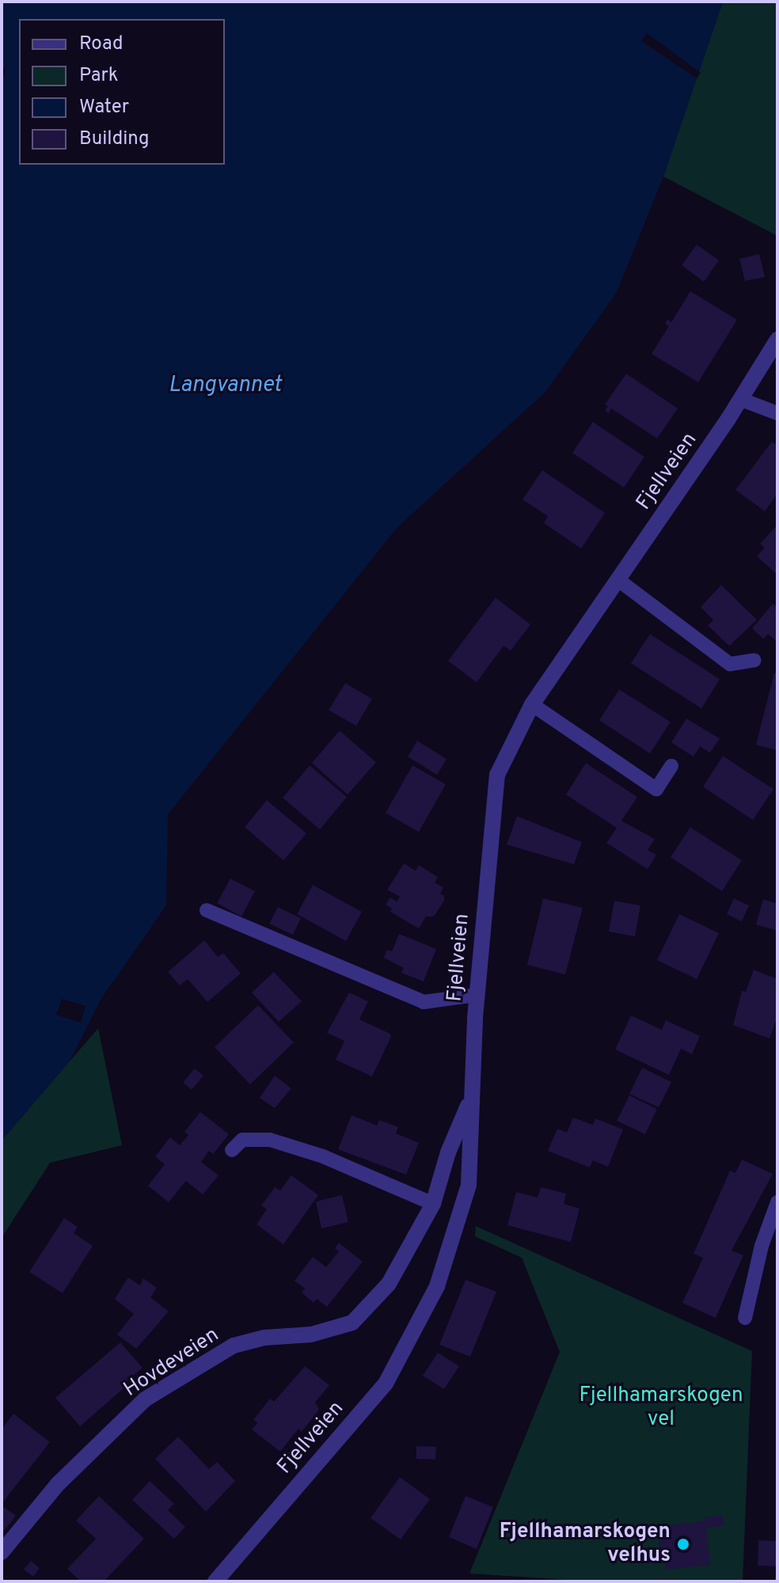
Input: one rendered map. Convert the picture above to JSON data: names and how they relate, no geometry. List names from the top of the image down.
{
  "streets": {
    "street": ["Fjellveien", "Hovdeveien"]
  },
  "crossings": [
    ["Fjellveien", "Hovdeveien"]
  ],
  "water": ["Langvannet"],
  "parks": ["Fjellhamarskogen vel"],
  "places": ["Fjellhamarskogen velhus"],
  "legend": [
    "Road",
    "Park",
    "Water",
    "Building"
  ]
}
